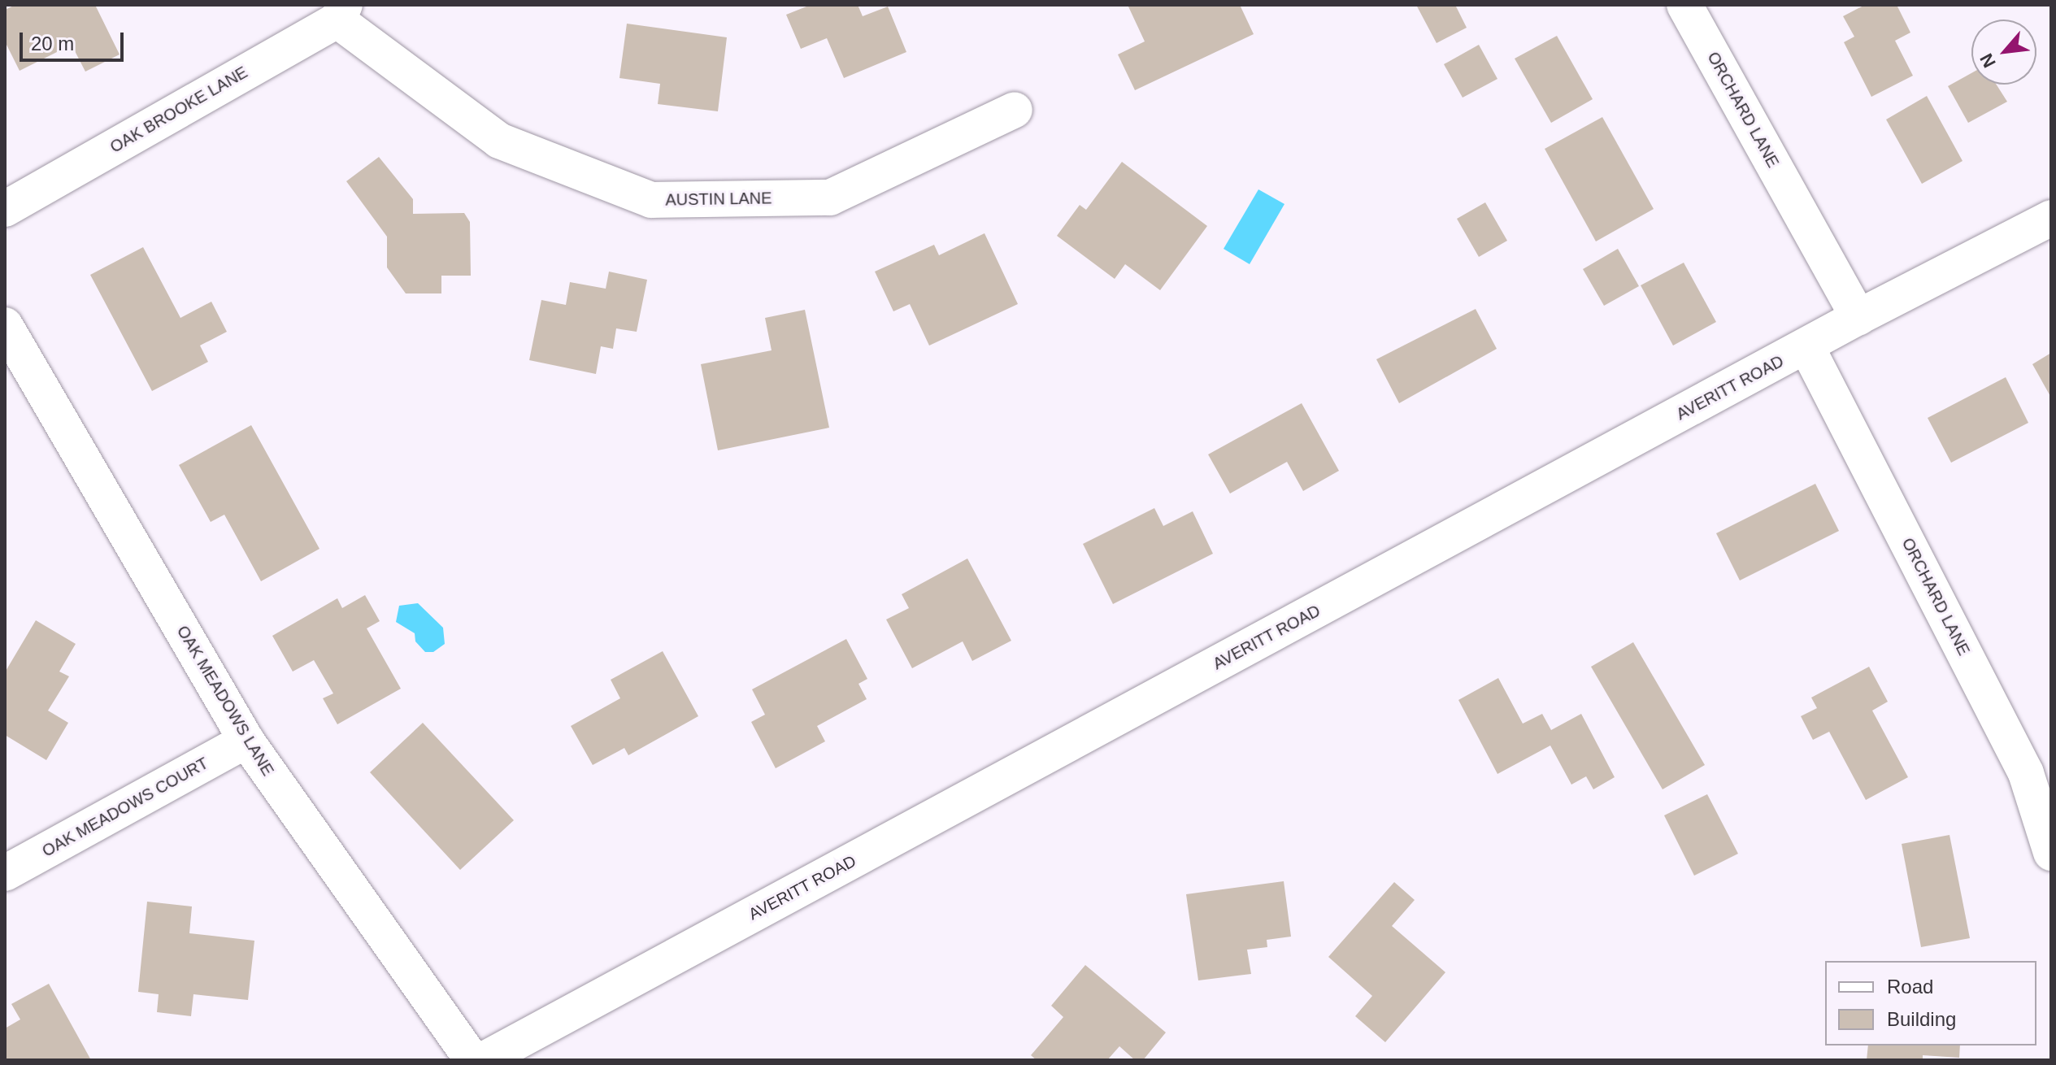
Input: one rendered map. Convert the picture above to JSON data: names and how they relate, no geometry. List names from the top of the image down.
{
  "streets": {
    "street": [
      "OAK BROOKE LANE",
      "ORCHARD LANE",
      "AUSTIN LANE",
      "AVERITT ROAD",
      "OAK MEADOWS LANE",
      "OAK MEADOWS COURT"
    ]
  },
  "crossings": [
    ["OAK BROOKE LANE", "AUSTIN LANE"],
    ["ORCHARD LANE", "AVERITT ROAD"],
    ["OAK MEADOWS LANE", "OAK MEADOWS COURT"]
  ],
  "legend": ["Road", "Building"],
  "scale_bar": "20 m",
  "north": "bottom left"
}
